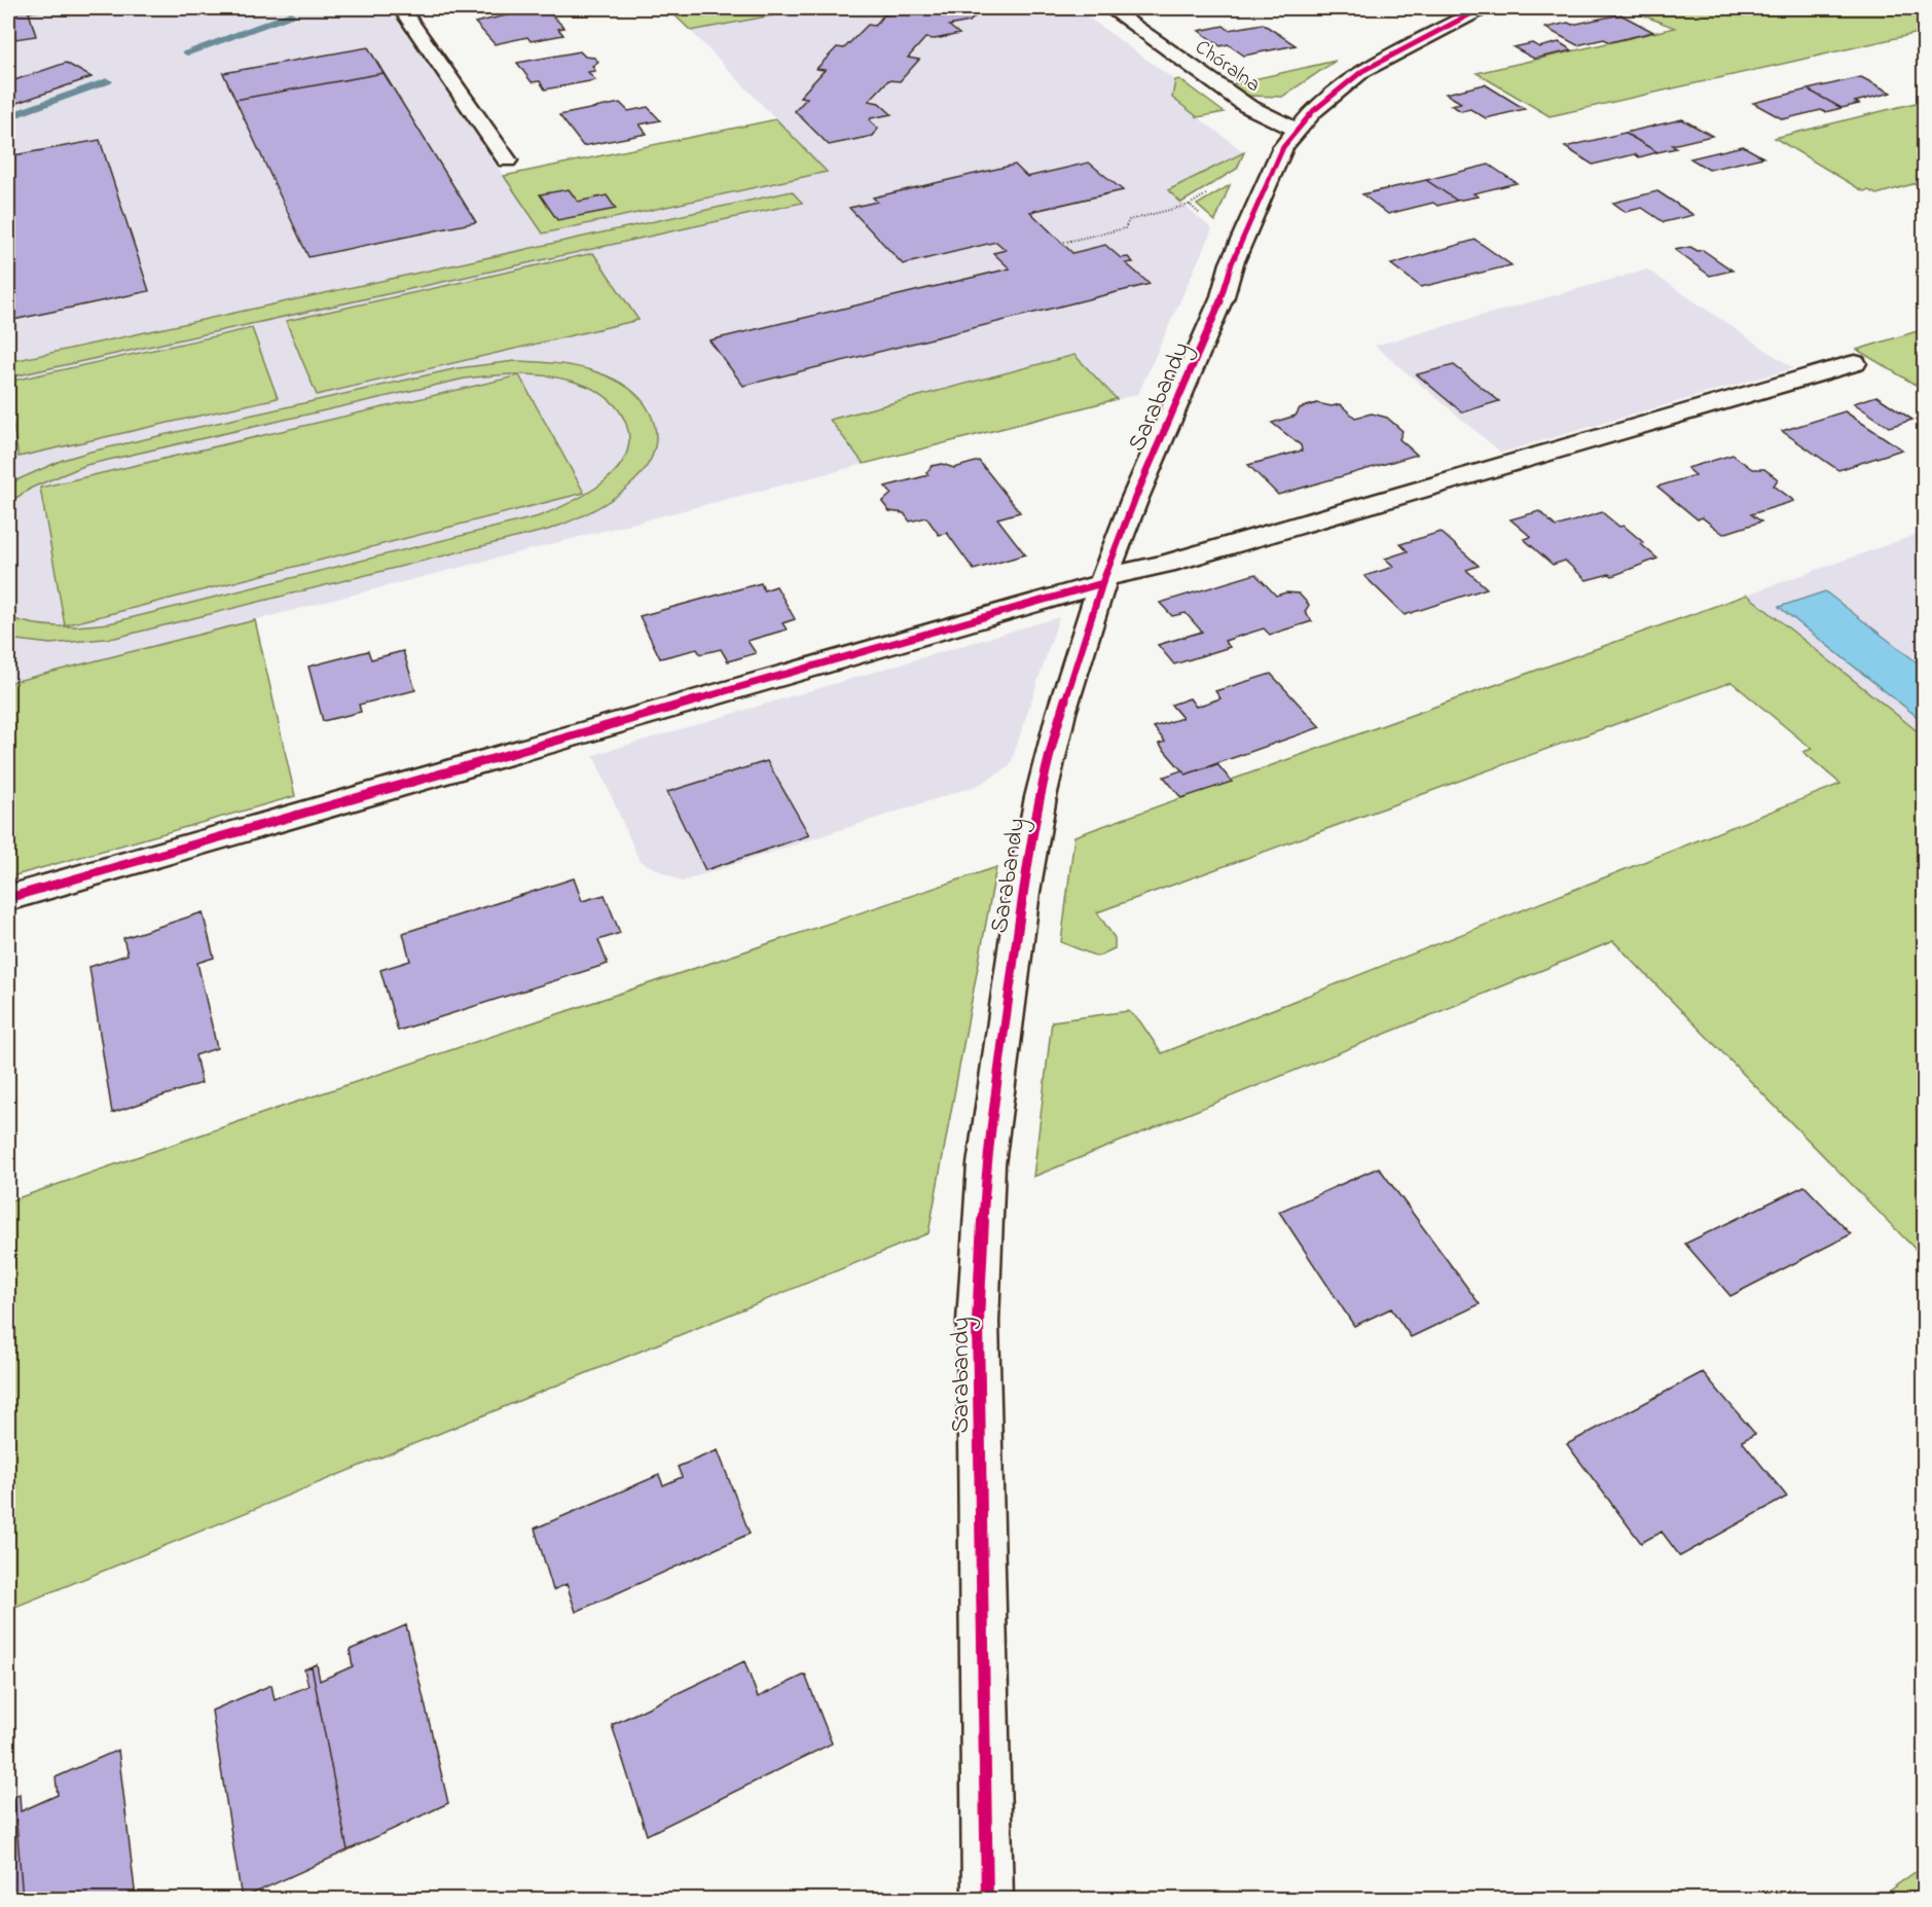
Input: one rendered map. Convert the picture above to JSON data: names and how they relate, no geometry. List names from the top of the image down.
{
  "streets": {
    "street": ["Chóralna", "Sarabandy"]
  },
  "crossings": [
    ["Chóralna", "Sarabandy"]
  ]
}
